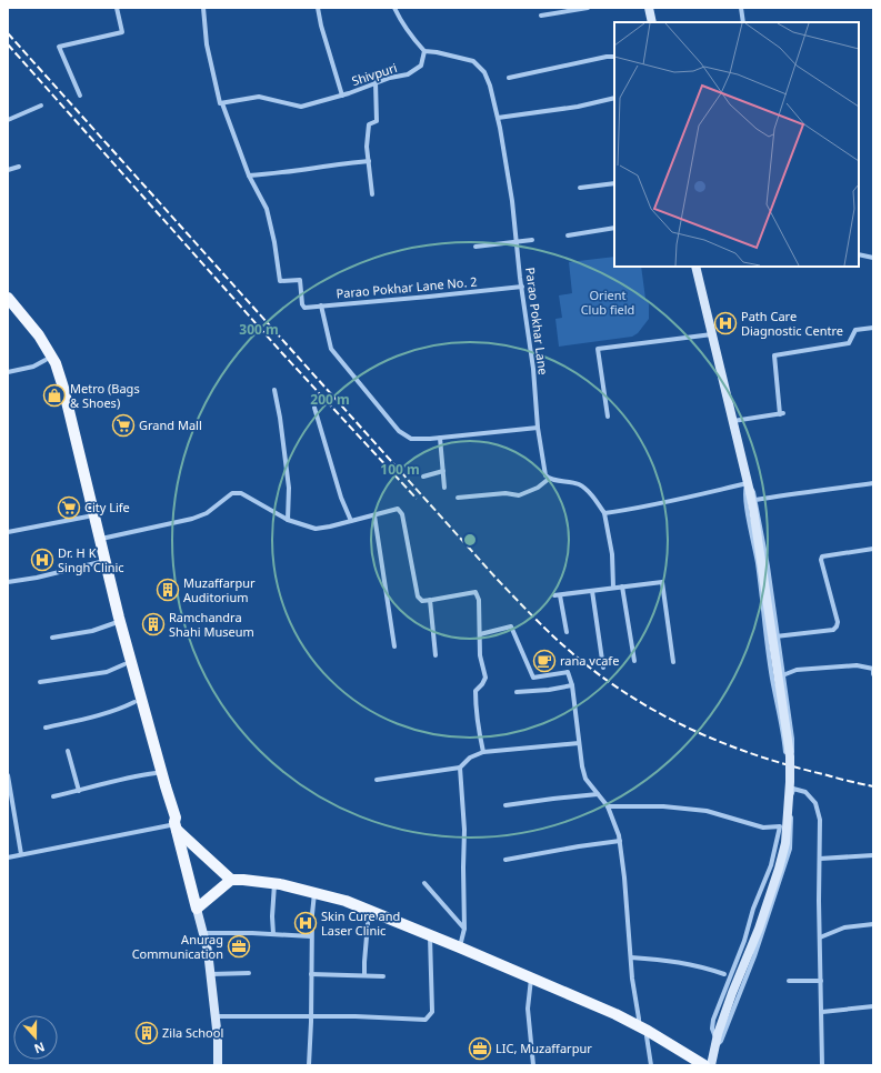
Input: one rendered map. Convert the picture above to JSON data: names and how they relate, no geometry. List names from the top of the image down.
{
  "streets": {
    "street": ["Shivpuri", "Parao Pokhar Lane No. 2", "Parao Pokhar Lane"]
  },
  "crossings": [
    ["Shivpuri", "Parao Pokhar Lane"],
    ["Parao Pokhar Lane No. 2", "Parao Pokhar Lane"]
  ],
  "parks": ["Orient Club field"],
  "places": {
    "hospital": ["Path Care Diagnostic Centre", "Dr. H K Singh Clinic", "Skin Cure and Laser Clinic"],
    "shop": ["Metro (Bags & Shoes)"],
    "supermarket": ["Grand Mall", "City Life"],
    "building": ["Muzaffarpur Auditorium", "Ramchandra Shahi Museum", "Zila School"],
    "cafe": ["rana vcafe"],
    "office": ["Anurag Communication", "LIC, Muzaffarpur"]
  },
  "north": "bottom",
  "rings": ["300 m", "200 m", "100 m"]
}
